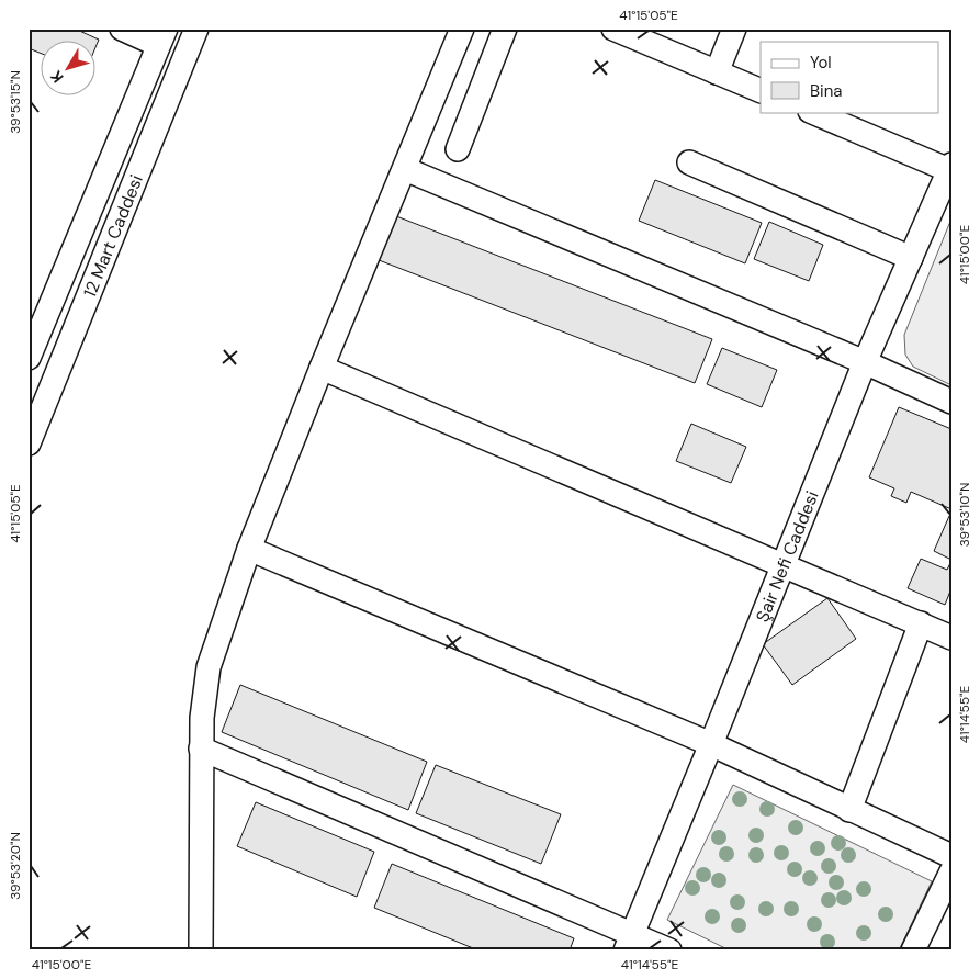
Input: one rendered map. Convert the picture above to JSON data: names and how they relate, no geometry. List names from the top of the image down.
{
  "streets": {
    "street": ["12 Mart Caddesi", "Şair Nefi Caddesi"]
  },
  "legend": ["Yol", "Bina"],
  "north": "bottom left",
  "coordinates": [
    "41°15'05\"E",
    "39°53'15\"N",
    "41°15'00\"E",
    "39°53'10\"N",
    "41°14'55\"E",
    "39°53'20\"N"
  ]
}
